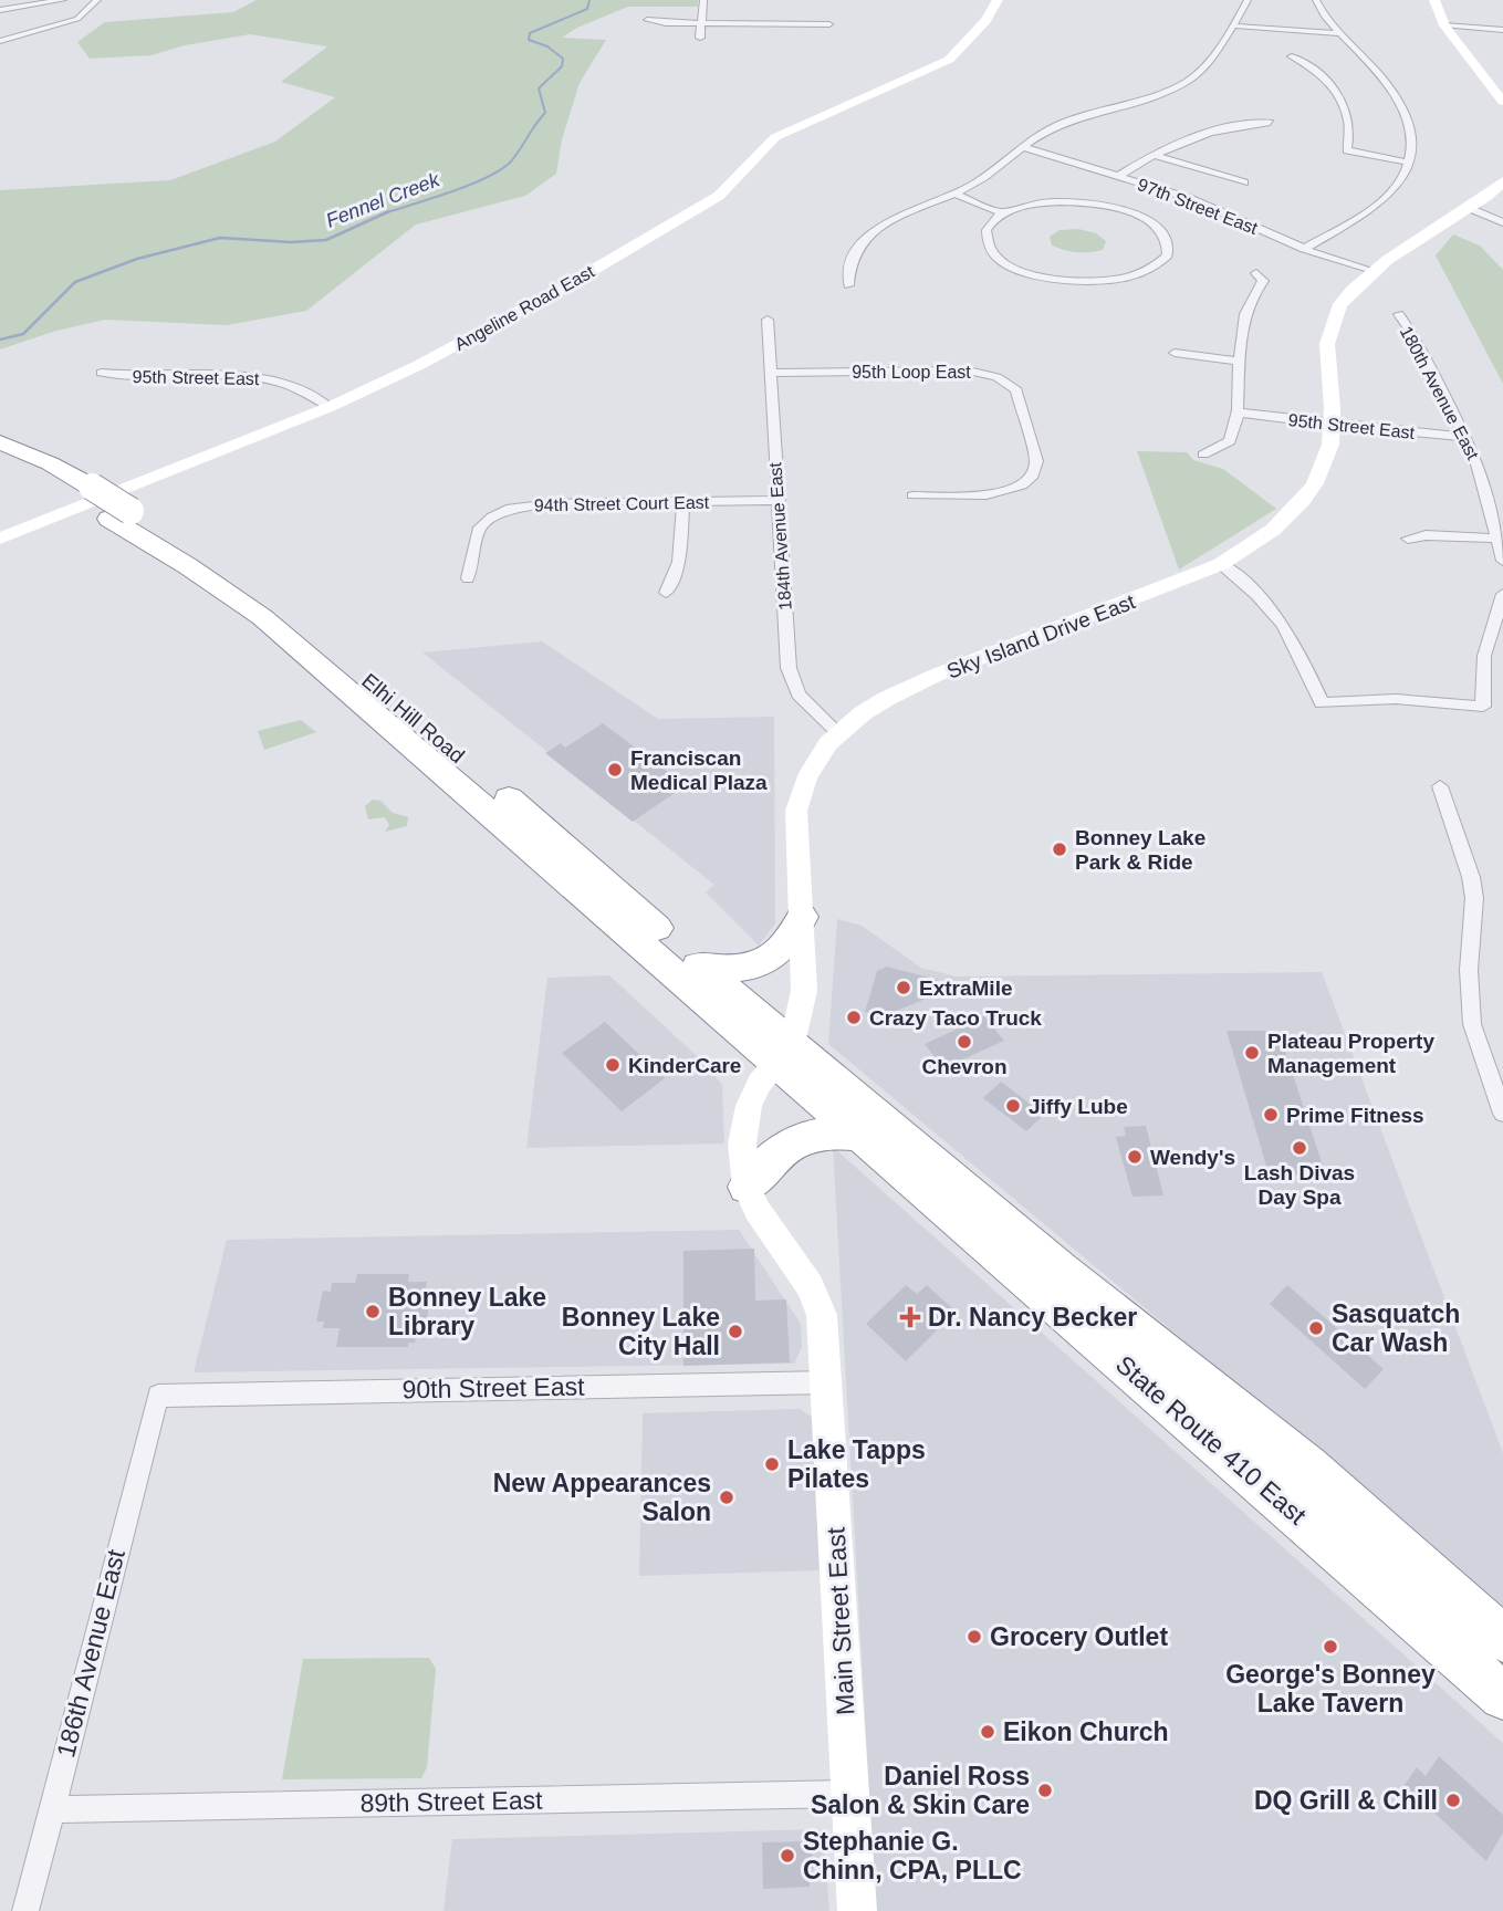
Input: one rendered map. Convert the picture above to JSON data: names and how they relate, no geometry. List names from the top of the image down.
{
  "streets": {
    "highway": ["Elhi Hill Road", "State Route 410 East"],
    "street": [
      "97th Street East",
      "Angeline Road East",
      "95th Loop East",
      "95th Street East",
      "180th Avenue East",
      "94th Street Court East",
      "184th Avenue East",
      "Sky Island Drive East",
      "90th Street East",
      "Main Street East",
      "186th Avenue East",
      "89th Street East"
    ]
  },
  "crossings": [
    ["97th Street East", "Sky Island Drive East"],
    ["Angeline Road East", "95th Street East"],
    ["95th Loop East", "184th Avenue East"],
    ["95th Street East", "180th Avenue East"],
    ["95th Street East", "Sky Island Drive East"],
    ["94th Street Court East", "184th Avenue East"],
    ["184th Avenue East", "Sky Island Drive East"],
    ["Sky Island Drive East", "Elhi Hill Road"],
    ["Sky Island Drive East", "State Route 410 East"],
    ["Sky Island Drive East", "Main Street East"],
    ["Elhi Hill Road", "State Route 410 East"],
    ["Elhi Hill Road", "Main Street East"],
    ["90th Street East", "Main Street East"],
    ["90th Street East", "186th Avenue East"],
    ["State Route 410 East", "Main Street East"],
    ["Main Street East", "89th Street East"],
    ["186th Avenue East", "89th Street East"]
  ],
  "water": ["Fennel Creek"],
  "places": {
    "other": [
      "Franciscan Medical Plaza",
      "Bonney Lake Park & Ride",
      "ExtraMile",
      "Crazy Taco Truck",
      "Chevron",
      "Plateau Property Management",
      "KinderCare",
      "Jiffy Lube",
      "Prime Fitness",
      "Lash Divas Day Spa",
      "Wendy's",
      "Bonney Lake Library",
      "Sasquatch Car Wash",
      "Bonney Lake City Hall",
      "Lake Tapps Pilates",
      "New Appearances Salon",
      "Grocery Outlet",
      "George's Bonney Lake Tavern",
      "Eikon Church",
      "Daniel Ross Salon & Skin Care",
      "DQ Grill & Chill",
      "Stephanie G. Chinn, CPA, PLLC"
    ],
    "health": ["Dr. Nancy Becker"]
  }
}
